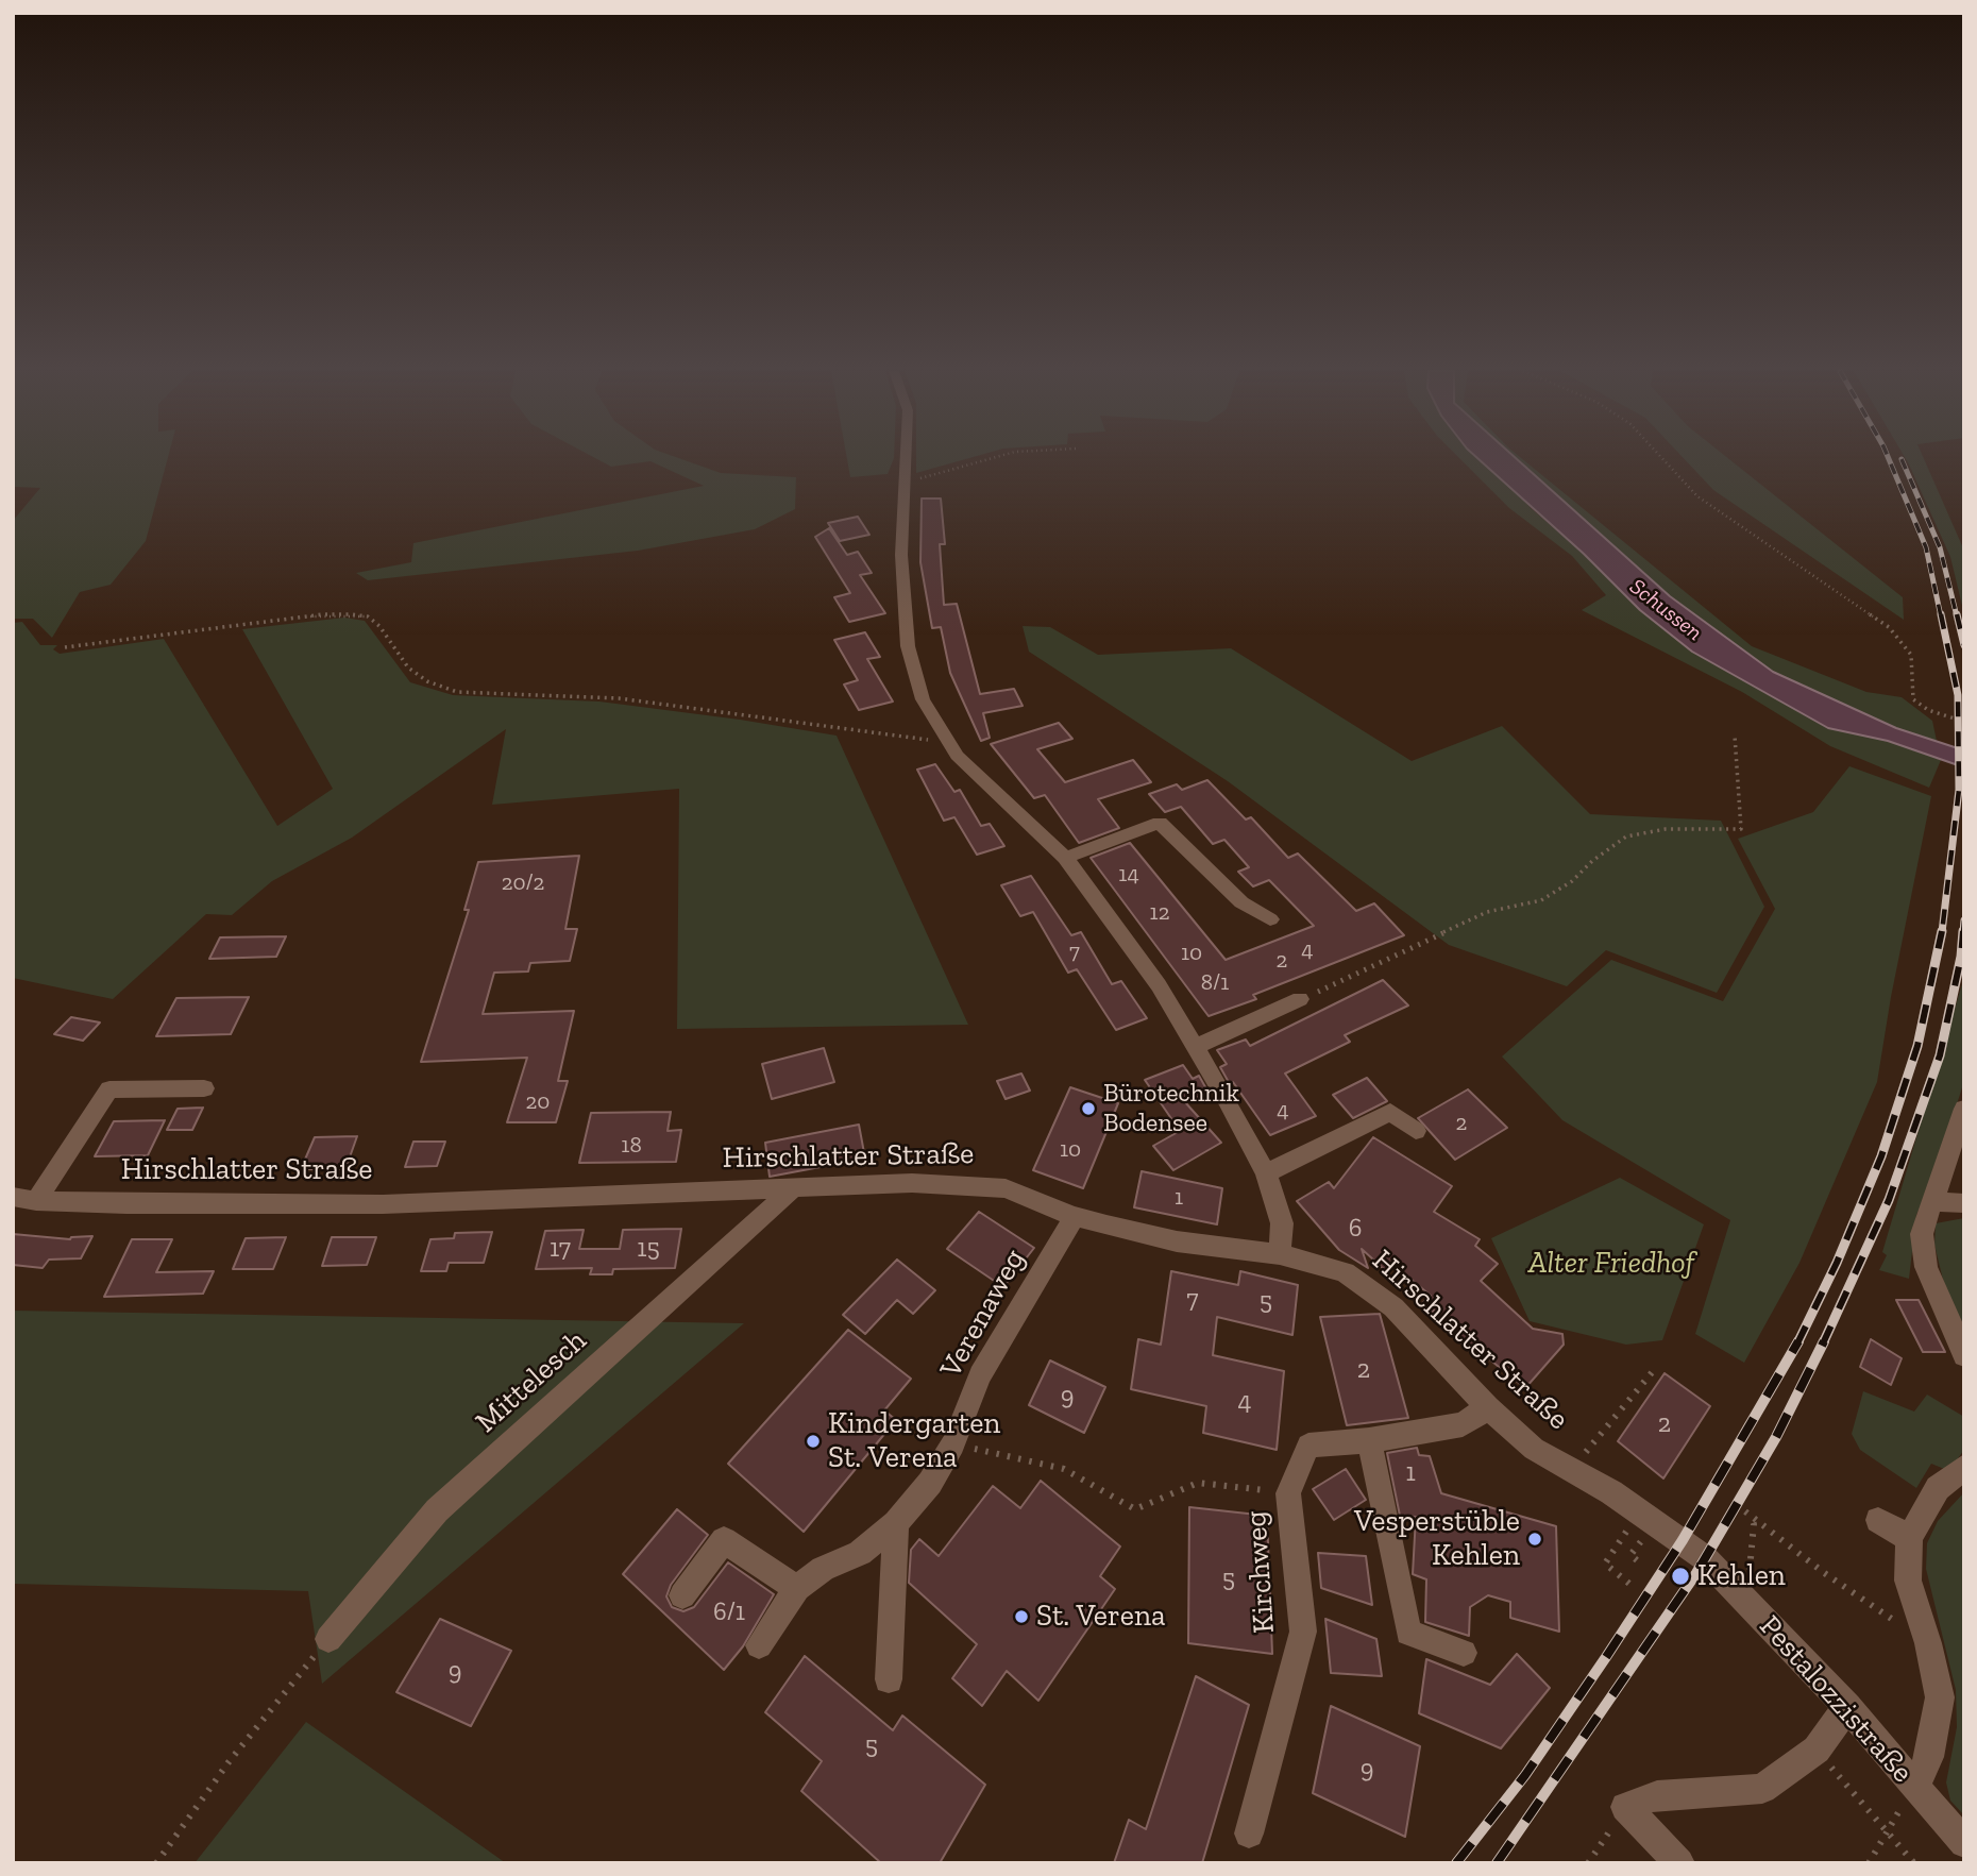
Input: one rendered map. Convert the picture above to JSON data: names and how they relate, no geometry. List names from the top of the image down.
{
  "streets": {
    "street": [
      "Hirschlatter Straße",
      "Verenaweg",
      "Mittelesch",
      "Kirchweg",
      "Pestalozzistraße"
    ]
  },
  "crossings": [
    ["Hirschlatter Straße", "Verenaweg"],
    ["Hirschlatter Straße", "Mittelesch"],
    ["Hirschlatter Straße", "Kirchweg"],
    ["Hirschlatter Straße", "Pestalozzistraße"]
  ],
  "water": ["Schussen"],
  "parks": ["Alter Friedhof"],
  "places": [
    "Bürotechnik Bodensee",
    "Kindergarten St. Verena",
    "Vesperstüble Kehlen",
    "Kehlen",
    "St. Verena"
  ],
  "house_numbers": [
    "14",
    "20/2",
    "12",
    "4",
    "7",
    "10",
    "2",
    "8/1",
    "20",
    "4",
    "2",
    "18",
    "10",
    "1",
    "6",
    "17",
    "15",
    "7",
    "5",
    "2",
    "9",
    "4",
    "2",
    "1",
    "5",
    "6/1",
    "9",
    "5",
    "9"
  ]
}
